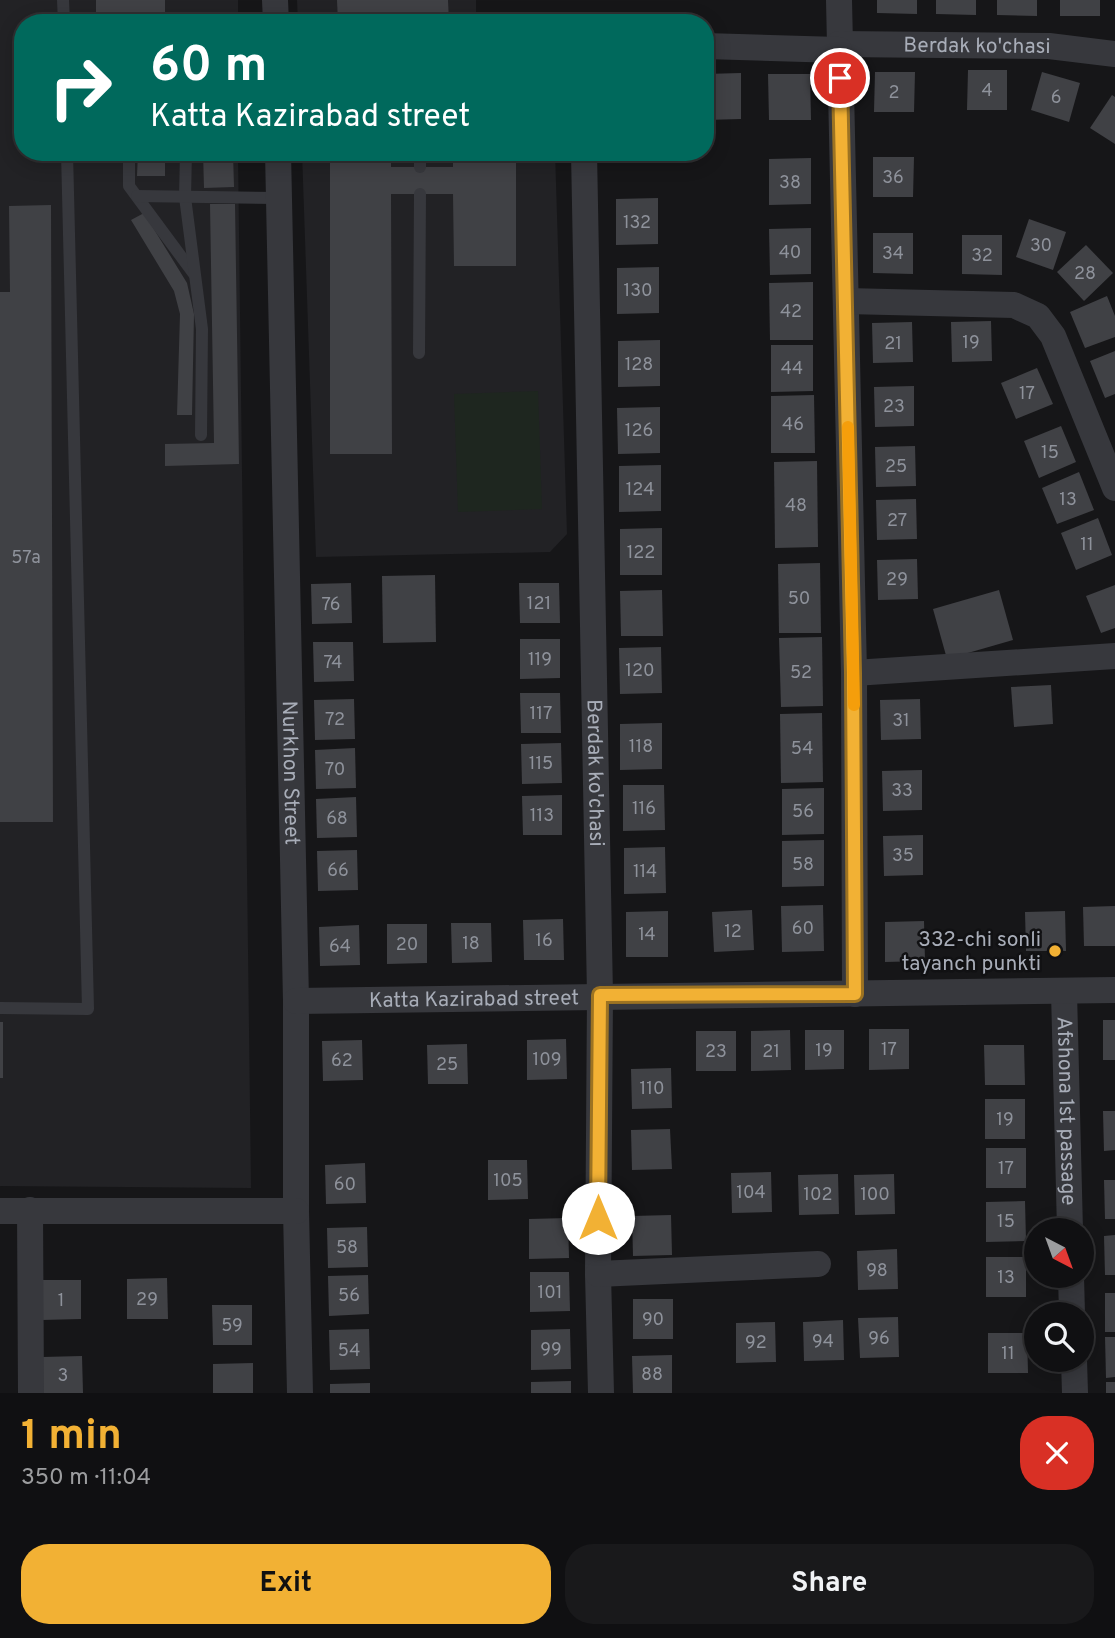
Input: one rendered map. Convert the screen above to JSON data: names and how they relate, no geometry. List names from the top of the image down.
{
  "streets": {
    "street": [
      "Berdak ko'chasi",
      "Nurkhon Street",
      "Katta Kazirabad street",
      "Afshona 1st passage"
    ]
  },
  "crossings": [
    ["Berdak ko'chasi", "Katta Kazirabad street"],
    ["Nurkhon Street", "Katta Kazirabad street"],
    ["Katta Kazirabad street", "Afshona 1st passage"]
  ],
  "places": ["332-chi sonli tayanch punkti"],
  "house_numbers": [
    "4",
    "2",
    "6",
    "36",
    "38",
    "132",
    "30",
    "40",
    "34",
    "32",
    "28",
    "130",
    "42",
    "19",
    "21",
    "128",
    "44",
    "17",
    "23",
    "46",
    "126",
    "15",
    "25",
    "124",
    "13",
    "48",
    "27",
    "11",
    "122",
    "57а",
    "29",
    "50",
    "121",
    "76",
    "119",
    "74",
    "120",
    "52",
    "117",
    "72",
    "31",
    "118",
    "54",
    "115",
    "70",
    "33",
    "116",
    "56",
    "113",
    "68",
    "35",
    "58",
    "66",
    "114",
    "60",
    "12",
    "14",
    "16",
    "18",
    "20",
    "64",
    "17",
    "19",
    "23",
    "21",
    "109",
    "62",
    "25",
    "110",
    "19",
    "17",
    "105",
    "60",
    "104",
    "102",
    "100",
    "15",
    "58",
    "98",
    "13",
    "101",
    "56",
    "29",
    "1",
    "90",
    "59",
    "96",
    "94",
    "92",
    "99",
    "54",
    "11",
    "88",
    "3"
  ],
  "north": "bottom right",
  "page": {
    "turn": ["60 m", "Katta Kazirabad street"],
    "heading": ["1 min", "350 m · 11:04"],
    "buttons": ["Exit", "Share"]
  }
}
